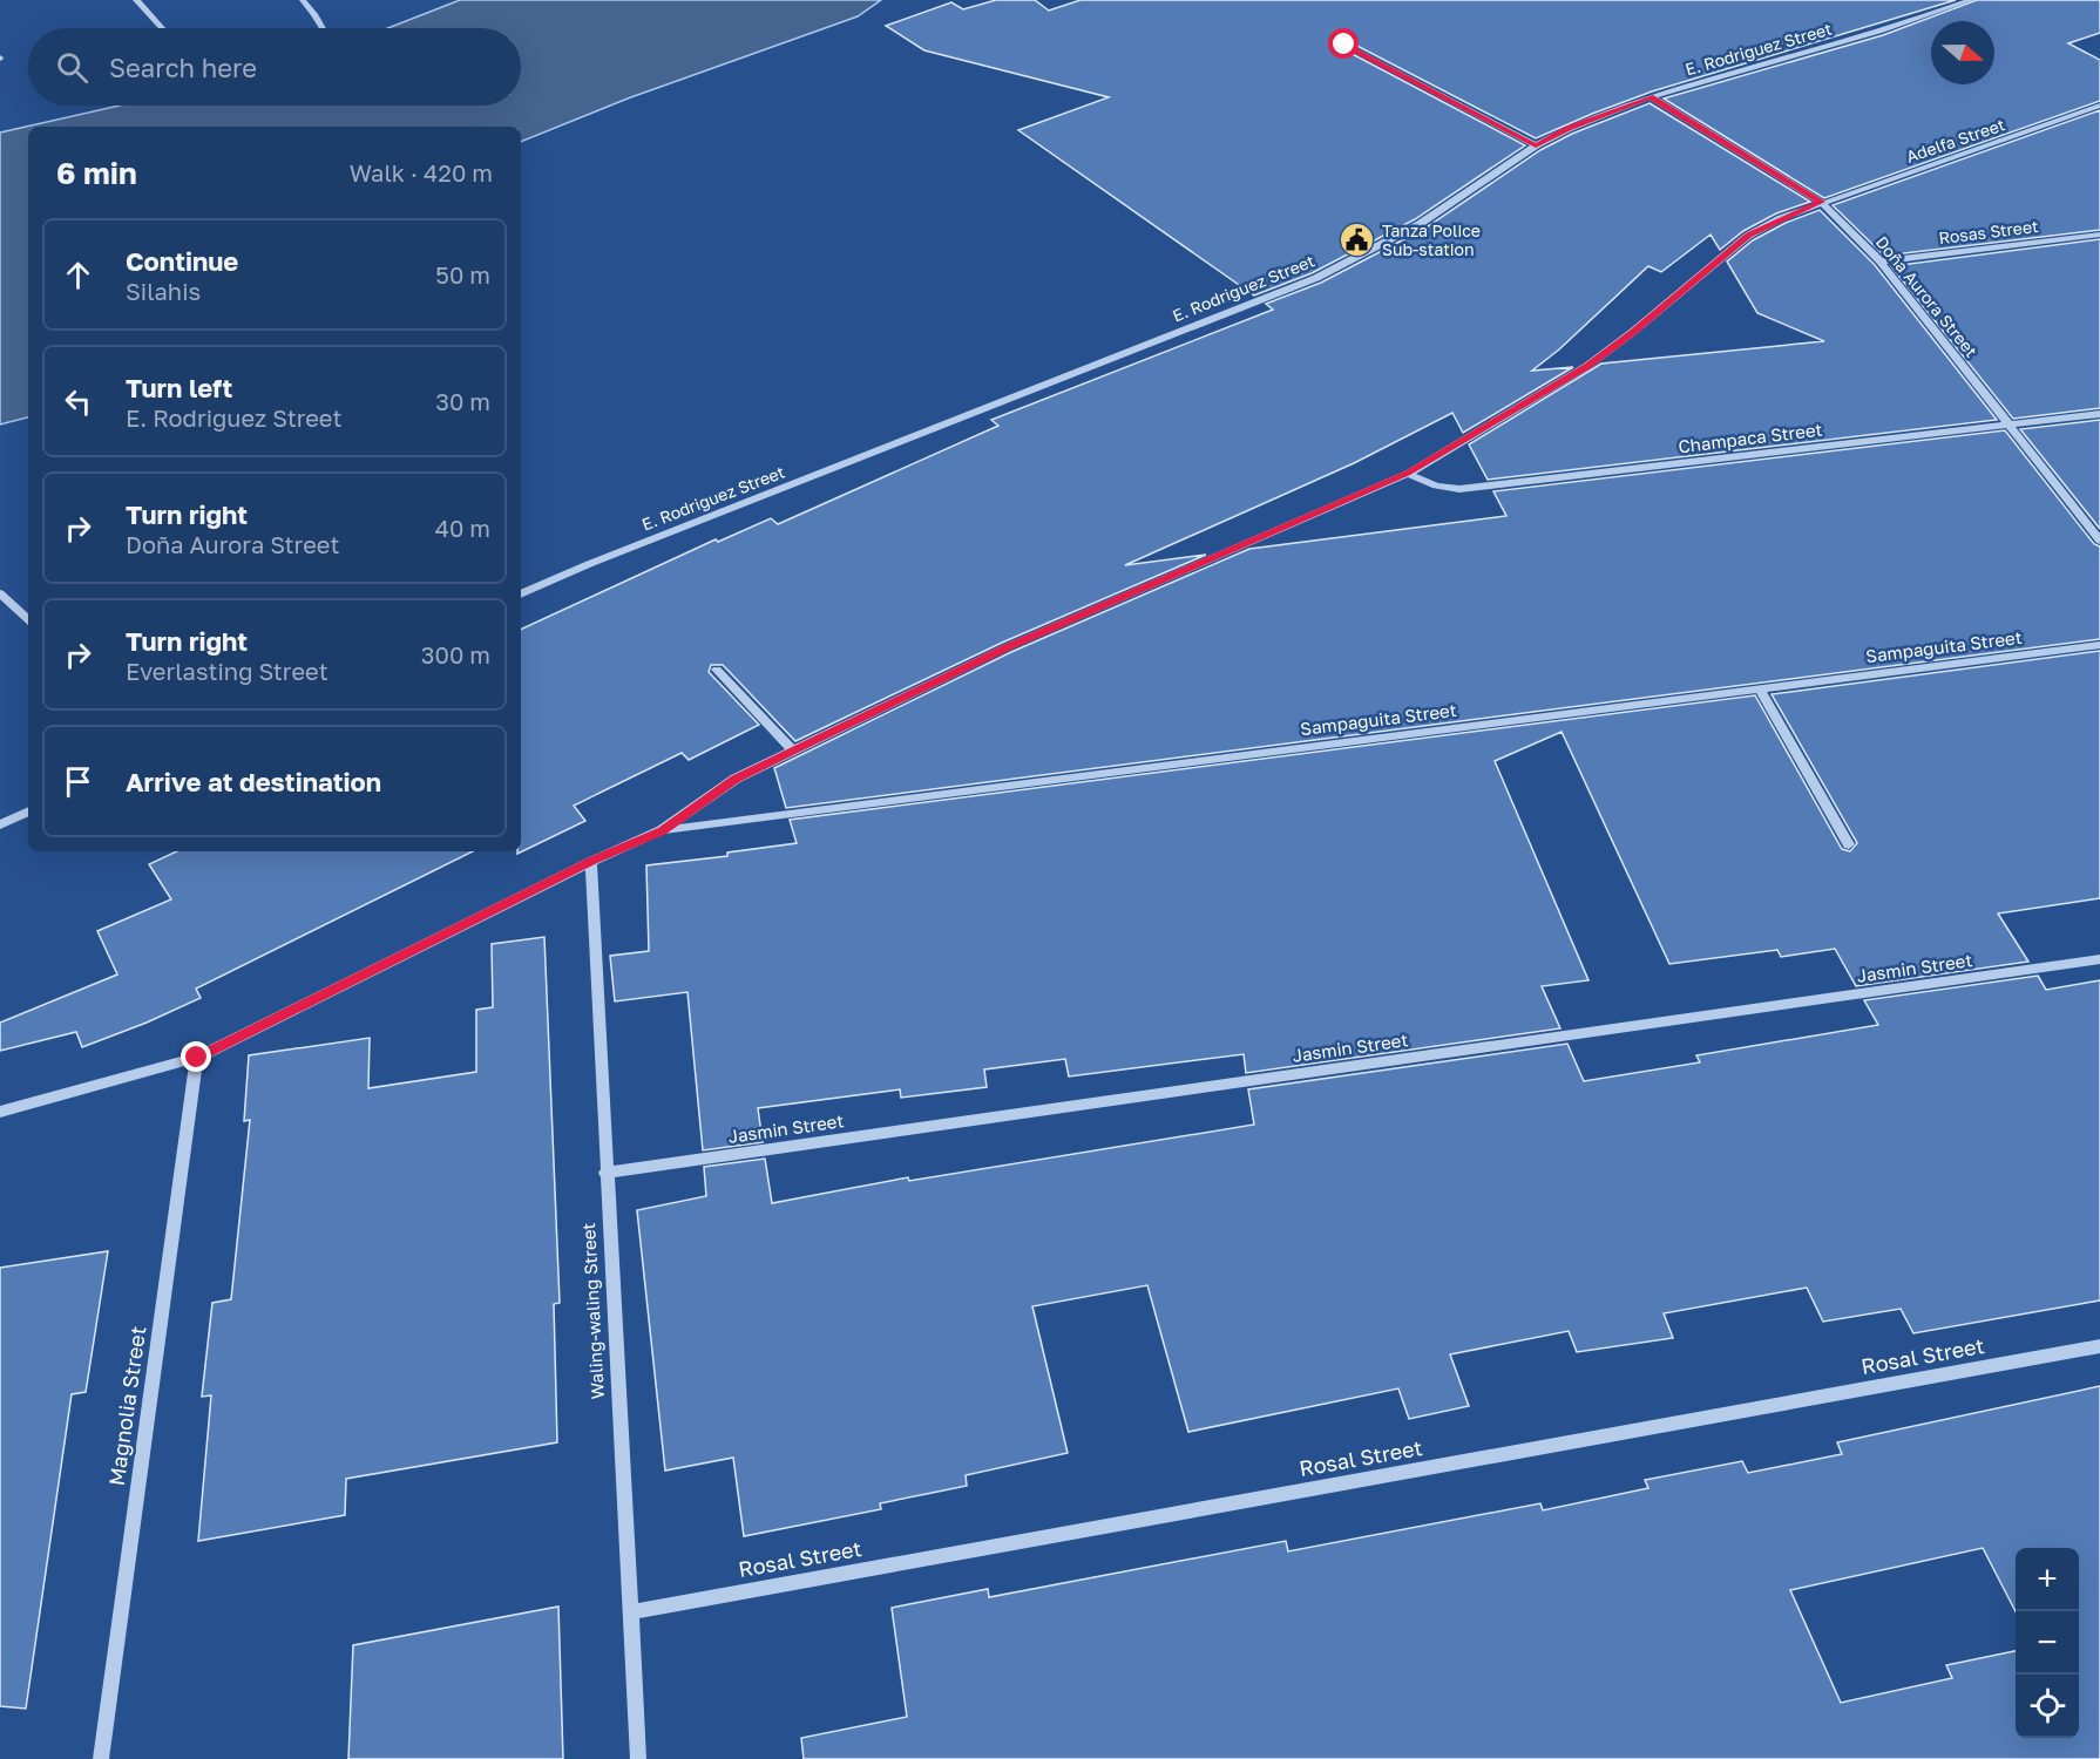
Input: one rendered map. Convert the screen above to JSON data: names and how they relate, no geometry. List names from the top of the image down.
{
  "streets": {
    "street": [
      "E. Rodriguez Street",
      "Adelfa Street",
      "Rosas Street",
      "Doña Aurora Street",
      "Champaca Street",
      "Sampaguita Street",
      "Jasmin Street",
      "Waling-waling Street",
      "Rosal Street",
      "Magnolia Street"
    ]
  },
  "crossings": [
    ["E. Rodriguez Street", "Doña Aurora Street"],
    ["Adelfa Street", "Doña Aurora Street"],
    ["Adelfa Street", "Champaca Street"],
    ["Adelfa Street", "Sampaguita Street"],
    ["Rosas Street", "Doña Aurora Street"],
    ["Doña Aurora Street", "Champaca Street"],
    ["Jasmin Street", "Waling-waling Street"],
    ["Waling-waling Street", "Rosal Street"]
  ],
  "places": {
    "public building": ["Tanza Police Sub-station"]
  },
  "north": "right",
  "page": {
    "search": "Search here",
    "heading": ["6 min", "Walk · 420 m"],
    "list": [
      ["Continue", "Silahis", "50 m"],
      ["Turn left", "E. Rodriguez Street", "30 m"],
      ["Turn right", "Doña Aurora Street", "40 m"],
      ["Turn right", "Everlasting Street", "300 m"],
      "Arrive at destination"
    ],
    "map_buttons": ["+", "−"]
  }
}
